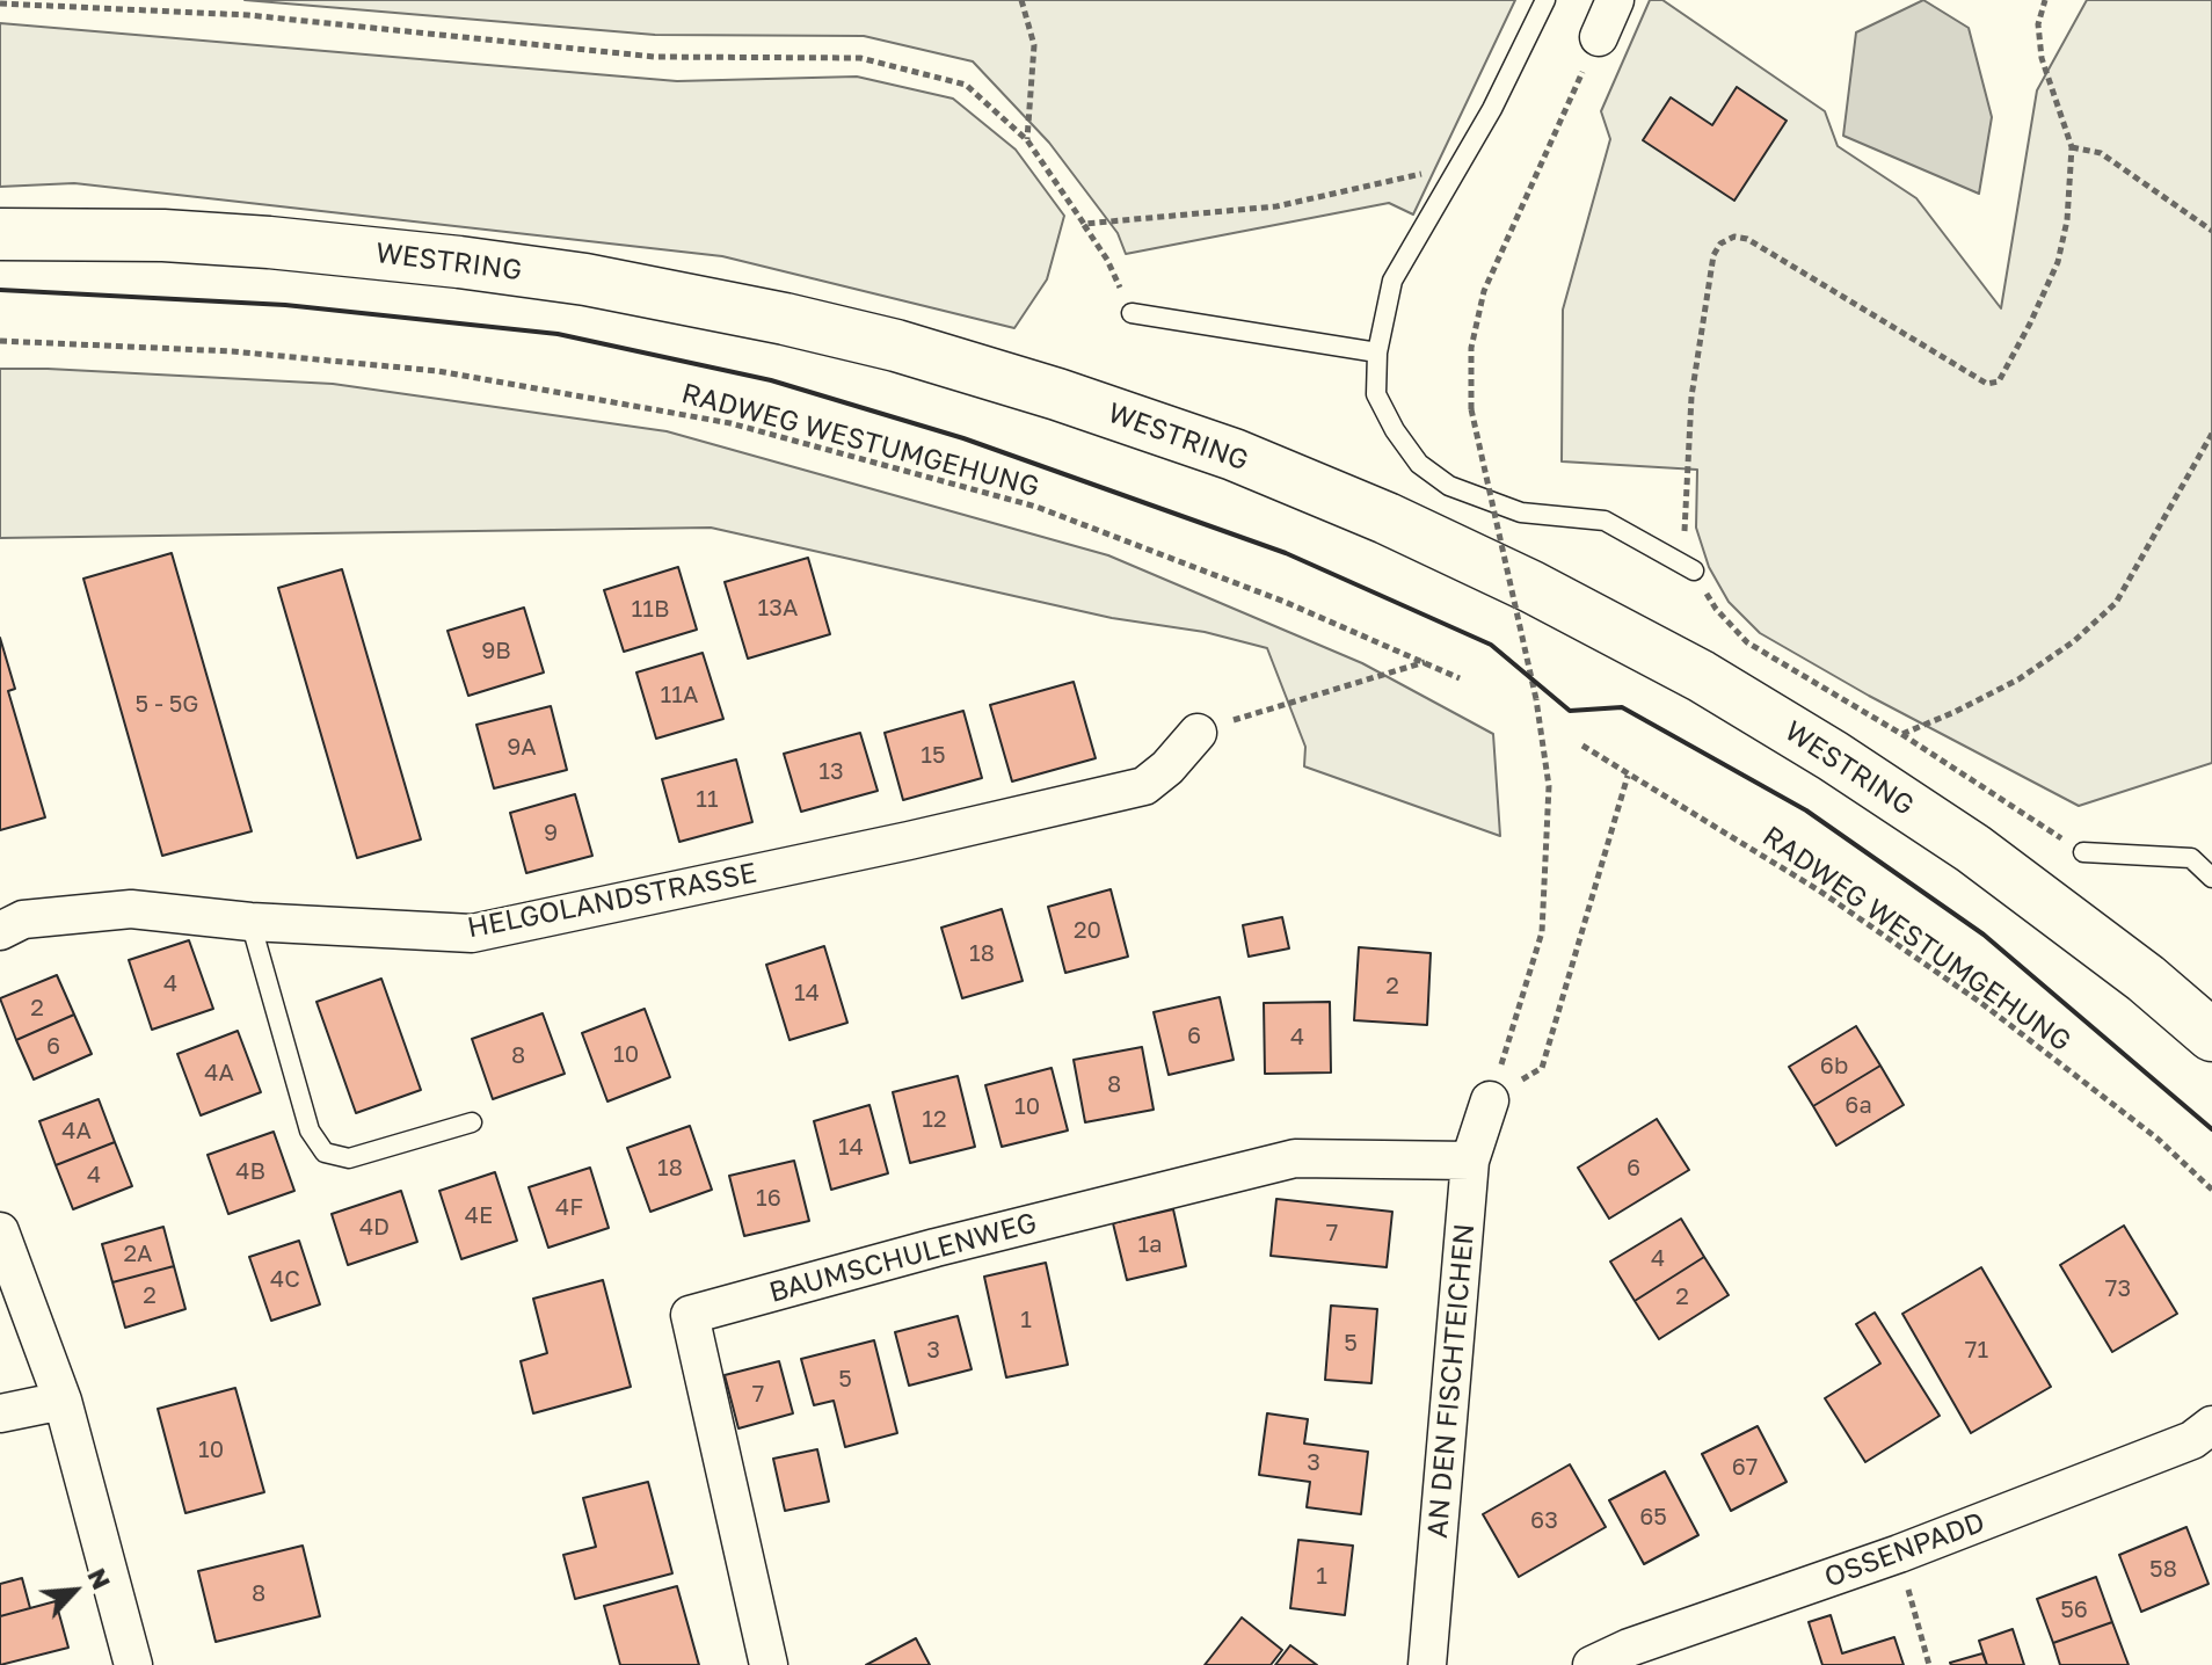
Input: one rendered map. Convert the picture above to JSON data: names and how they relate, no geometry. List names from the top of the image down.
{
  "streets": {
    "main road": ["WESTRING"],
    "street": [
      "HELGOLANDSTRASSE",
      "BAUMSCHULENWEG",
      "AN DEN FISCHTEICHEN",
      "OSSENPADD"
    ],
    "path": ["RADWEG WESTUMGEHUNG"]
  },
  "crossings": [
    ["BAUMSCHULENWEG", "AN DEN FISCHTEICHEN"]
  ],
  "house_numbers": [
    "13A",
    "11B",
    "9B",
    "11A",
    "5 - 5G",
    "9A",
    "15",
    "13",
    "11",
    "9",
    "20",
    "18",
    "4",
    "2",
    "14",
    "2",
    "6",
    "4",
    "6",
    "10",
    "8",
    "6b",
    "4A",
    "8",
    "6a",
    "10",
    "12",
    "4A",
    "14",
    "18",
    "6",
    "4B",
    "4",
    "16",
    "4F",
    "4E",
    "4D",
    "7",
    "1a",
    "2A",
    "4",
    "4C",
    "73",
    "2",
    "2",
    "1",
    "5",
    "3",
    "71",
    "5",
    "7",
    "10",
    "3",
    "67",
    "65",
    "63",
    "58",
    "1",
    "8",
    "56"
  ],
  "north": "top right"
}
